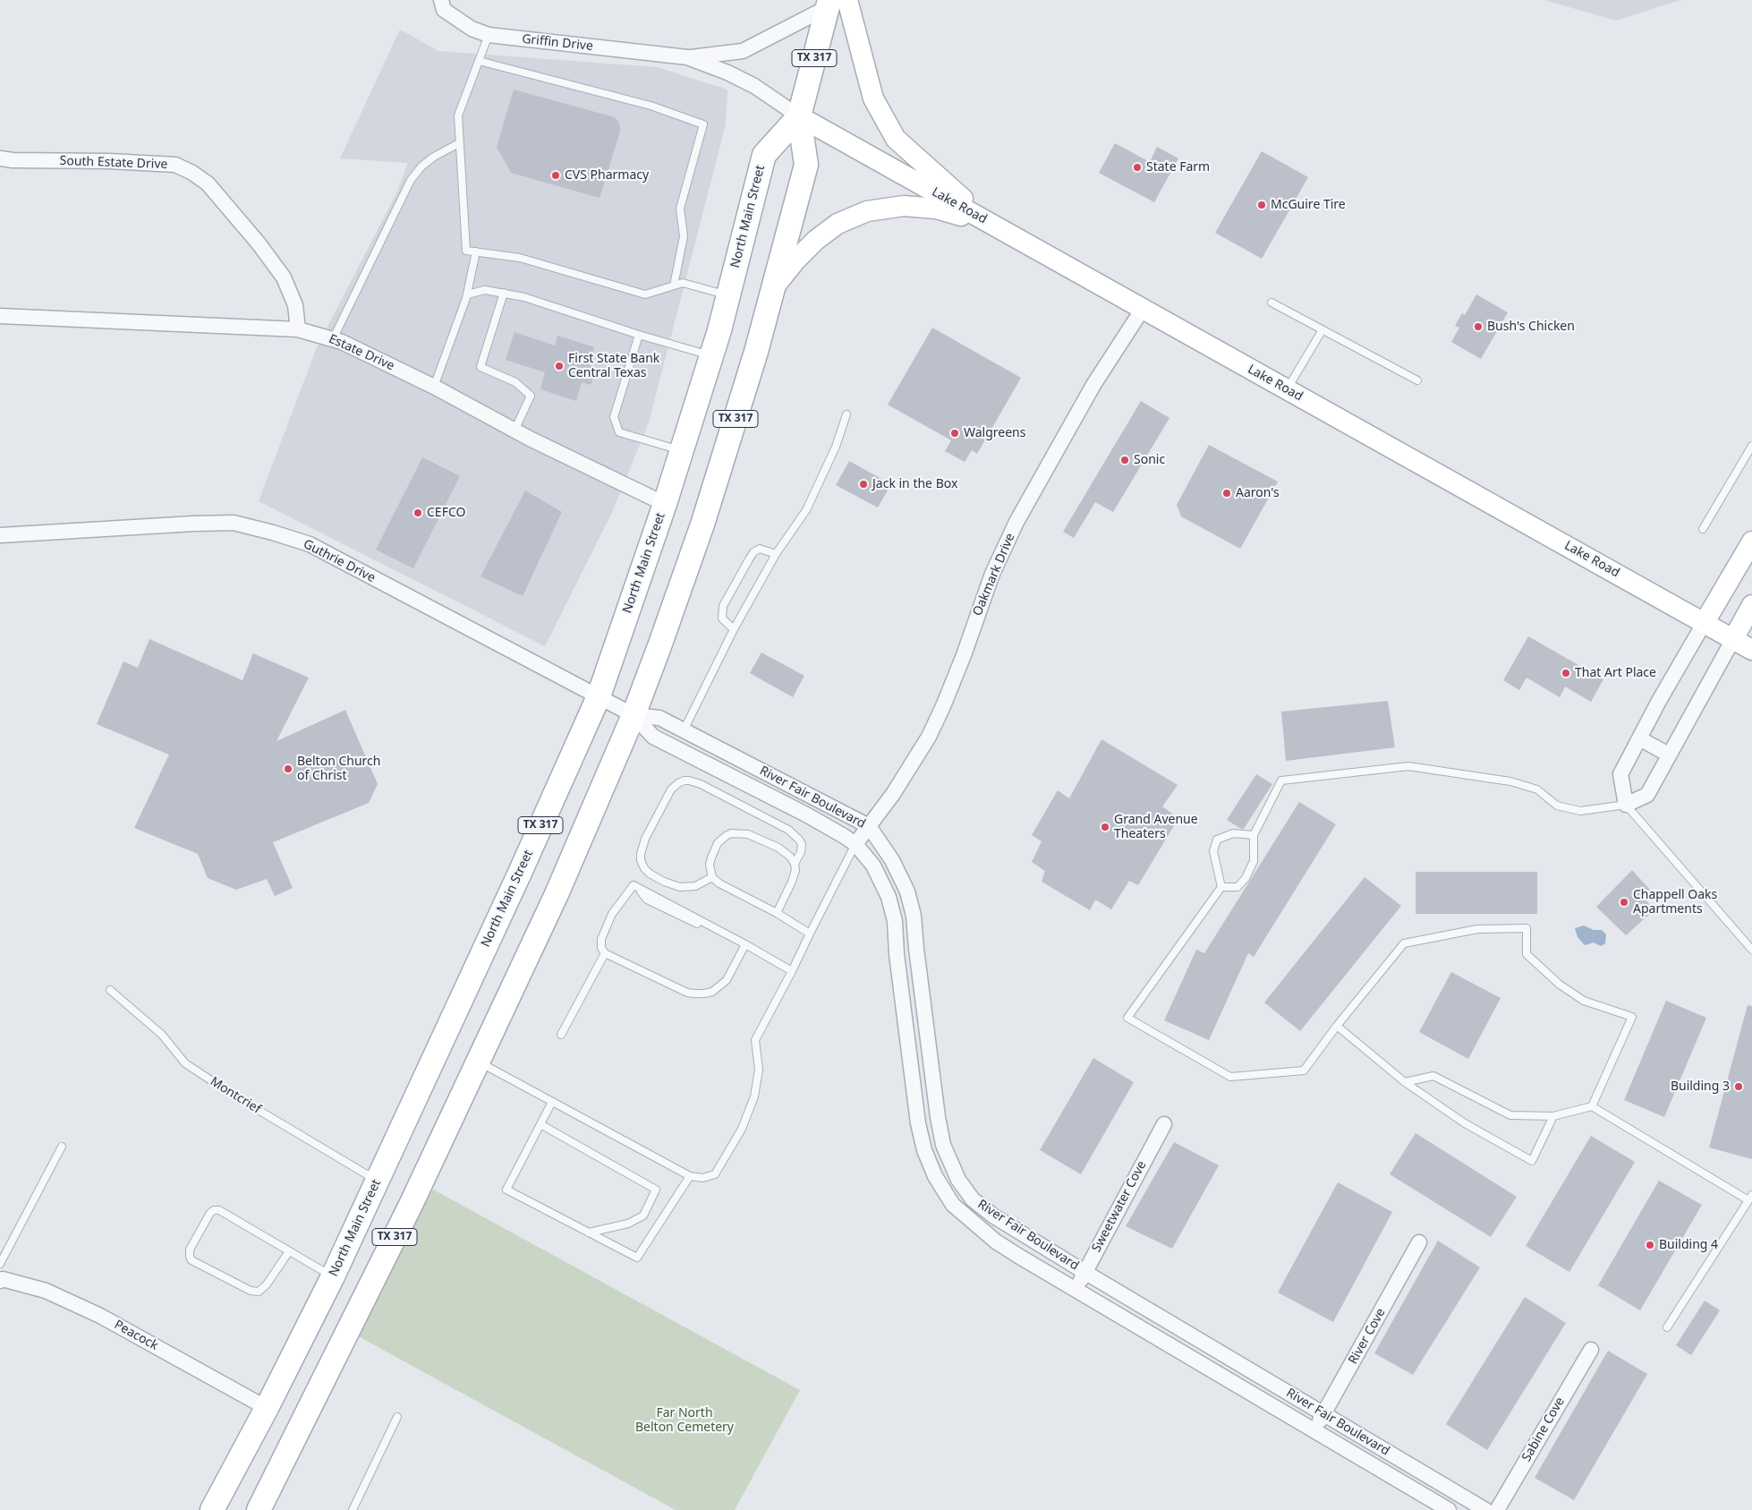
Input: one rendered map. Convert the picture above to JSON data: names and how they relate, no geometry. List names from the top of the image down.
{
  "streets": {
    "main road": ["TX 317", "Lake Road", "North Main Street"],
    "street": [
      "Griffin Drive",
      "South Estate Drive",
      "Estate Drive",
      "Guthrie Drive",
      "Oakmark Drive",
      "River Fair Boulevard",
      "Sweetwater Cove",
      "Peacock",
      "River Cove",
      "Sabine Cove"
    ],
    "lane": ["Montcrief"]
  },
  "crossings": [
    ["Griffin Drive", "Lake Road"],
    ["Griffin Drive", "North Main Street"],
    ["South Estate Drive", "Estate Drive"],
    ["Lake Road", "North Main Street"],
    ["Lake Road", "Oakmark Drive"],
    ["North Main Street", "Estate Drive"],
    ["North Main Street", "Guthrie Drive"],
    ["North Main Street", "River Fair Boulevard"],
    ["North Main Street", "Montcrief"],
    ["North Main Street", "Peacock"],
    ["Guthrie Drive", "River Fair Boulevard"],
    ["Oakmark Drive", "River Fair Boulevard"],
    ["River Fair Boulevard", "Sweetwater Cove"],
    ["River Fair Boulevard", "River Cove"]
  ],
  "parks": ["Far North Belton Cemetery"],
  "places": [
    "State Farm",
    "CVS Pharmacy",
    "McGuire Tire",
    "Bush's Chicken",
    "First State Bank Central Texas",
    "Walgreens",
    "Sonic",
    "Jack in the Box",
    "Aaron's",
    "CEFCO",
    "That Art Place",
    "Belton Church of Christ",
    "Grand Avenue Theaters",
    "Chappell Oaks Apartments",
    "Building 3",
    "Building 4"
  ]
}
